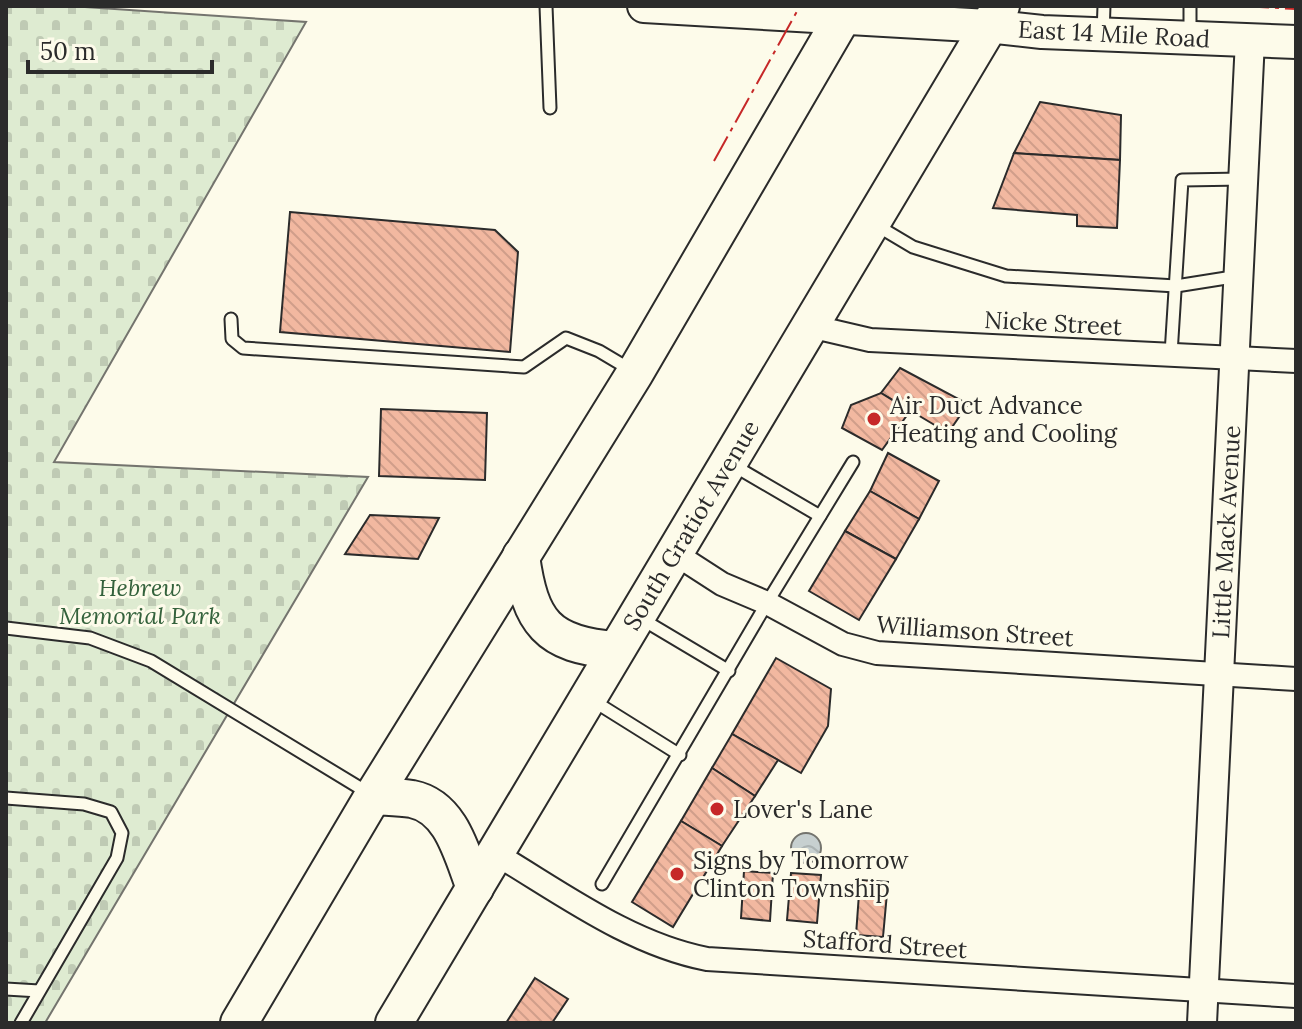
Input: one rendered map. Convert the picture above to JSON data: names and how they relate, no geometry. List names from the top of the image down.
{
  "streets": {
    "main road": ["East 14 Mile Road", "South Gratiot Avenue"],
    "street": [
      "Nicke Street",
      "Little Mack Avenue",
      "Williamson Street",
      "Stafford Street"
    ]
  },
  "crossings": [
    ["East 14 Mile Road", "South Gratiot Avenue"],
    ["East 14 Mile Road", "Little Mack Avenue"],
    ["Nicke Street", "South Gratiot Avenue"],
    ["Nicke Street", "Little Mack Avenue"],
    ["South Gratiot Avenue", "Williamson Street"],
    ["South Gratiot Avenue", "Stafford Street"],
    ["Little Mack Avenue", "Williamson Street"],
    ["Little Mack Avenue", "Stafford Street"]
  ],
  "parks": ["Hebrew Memorial Park"],
  "places": ["Air Duct Advance Heating and Cooling", "Lover's Lane", "Signs by Tomorrow Clinton Township"],
  "scale_bar": "50 m"
}
